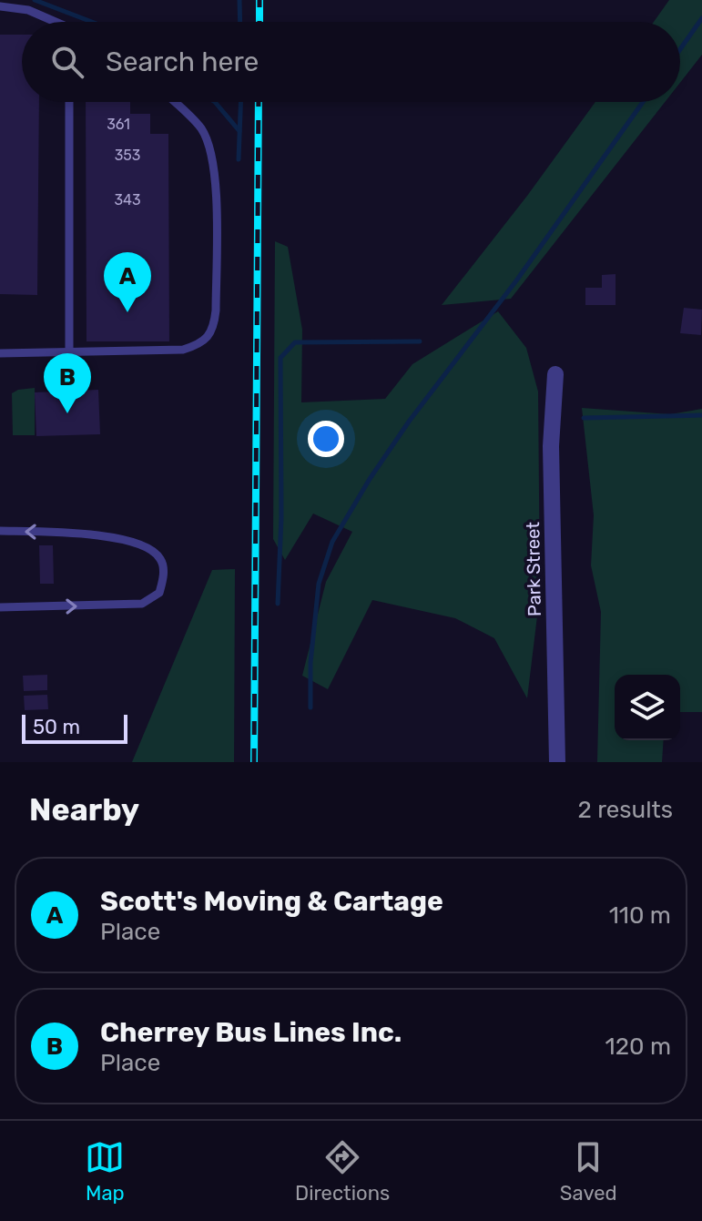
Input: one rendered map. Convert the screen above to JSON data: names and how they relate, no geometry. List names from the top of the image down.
{
  "streets": {
    "street": ["Park Street"]
  },
  "house_numbers": ["361", "353", "343"],
  "scale_bar": "50 m",
  "page": {
    "search": "Search here",
    "pins": ["A", "B"],
    "scale": "50 m",
    "heading": ["Nearby", "2 results"],
    "list": [
      {
        "mark": "A",
        "name": "Scott's Moving & Cartage",
        "note": "Place",
        "value": "110 m"
      },
      {
        "mark": "B",
        "name": "Cherrey Bus Lines Inc.",
        "note": "Place",
        "value": "120 m"
      }
    ],
    "nav": ["Map", "Directions", "Saved"]
  }
}
